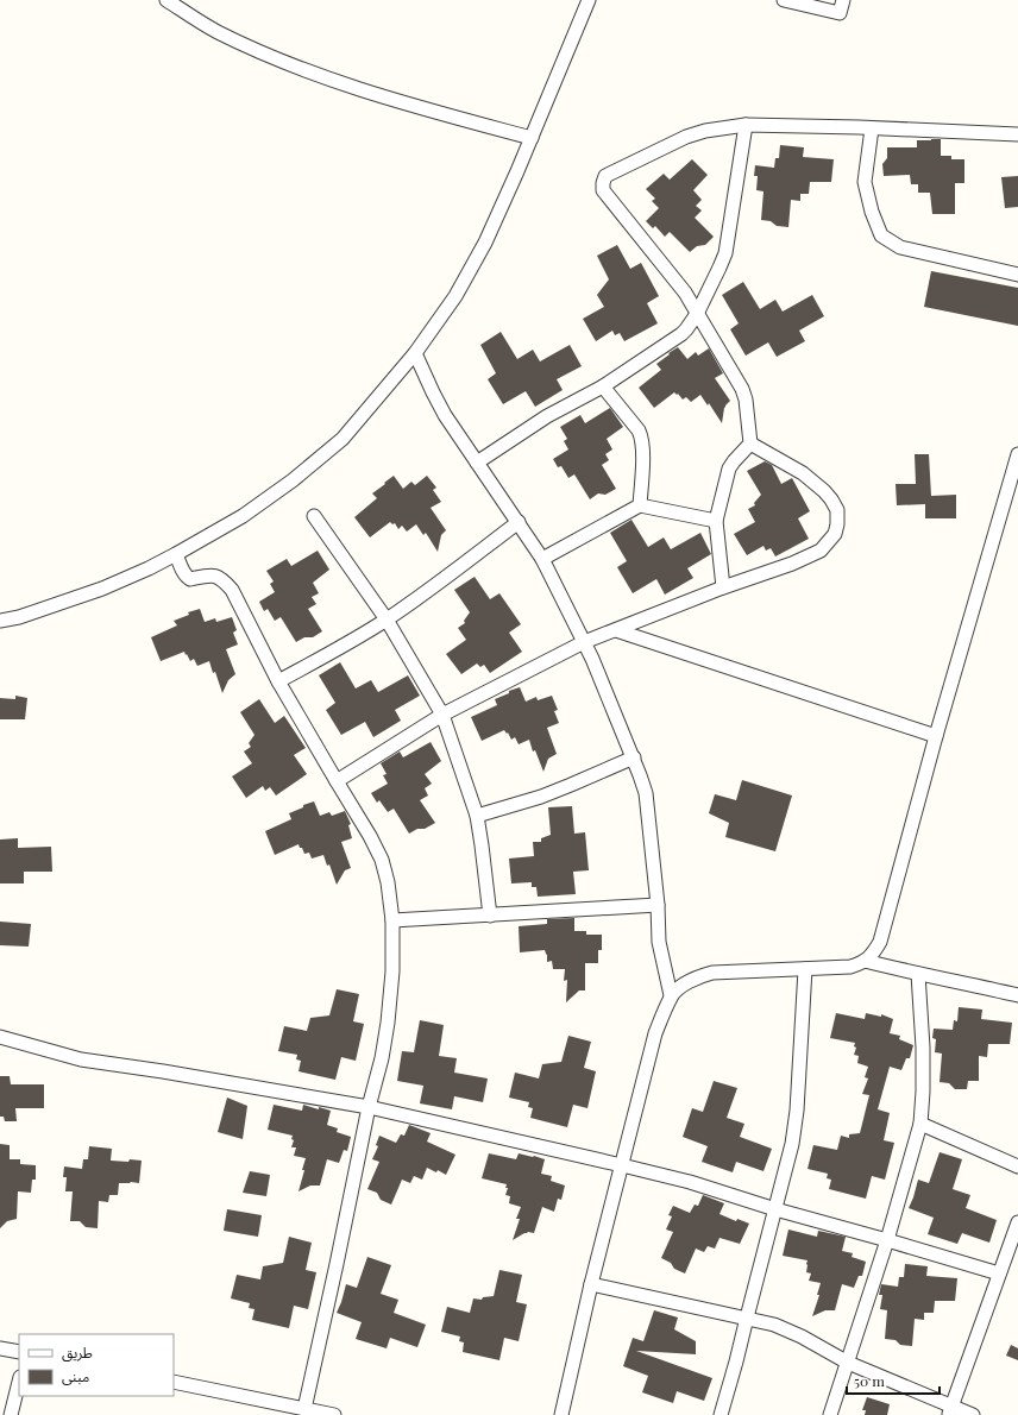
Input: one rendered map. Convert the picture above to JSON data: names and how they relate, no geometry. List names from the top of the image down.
{
  "legend": ["طريق", "مبنى"],
  "scale_bar": "50 m"
}
